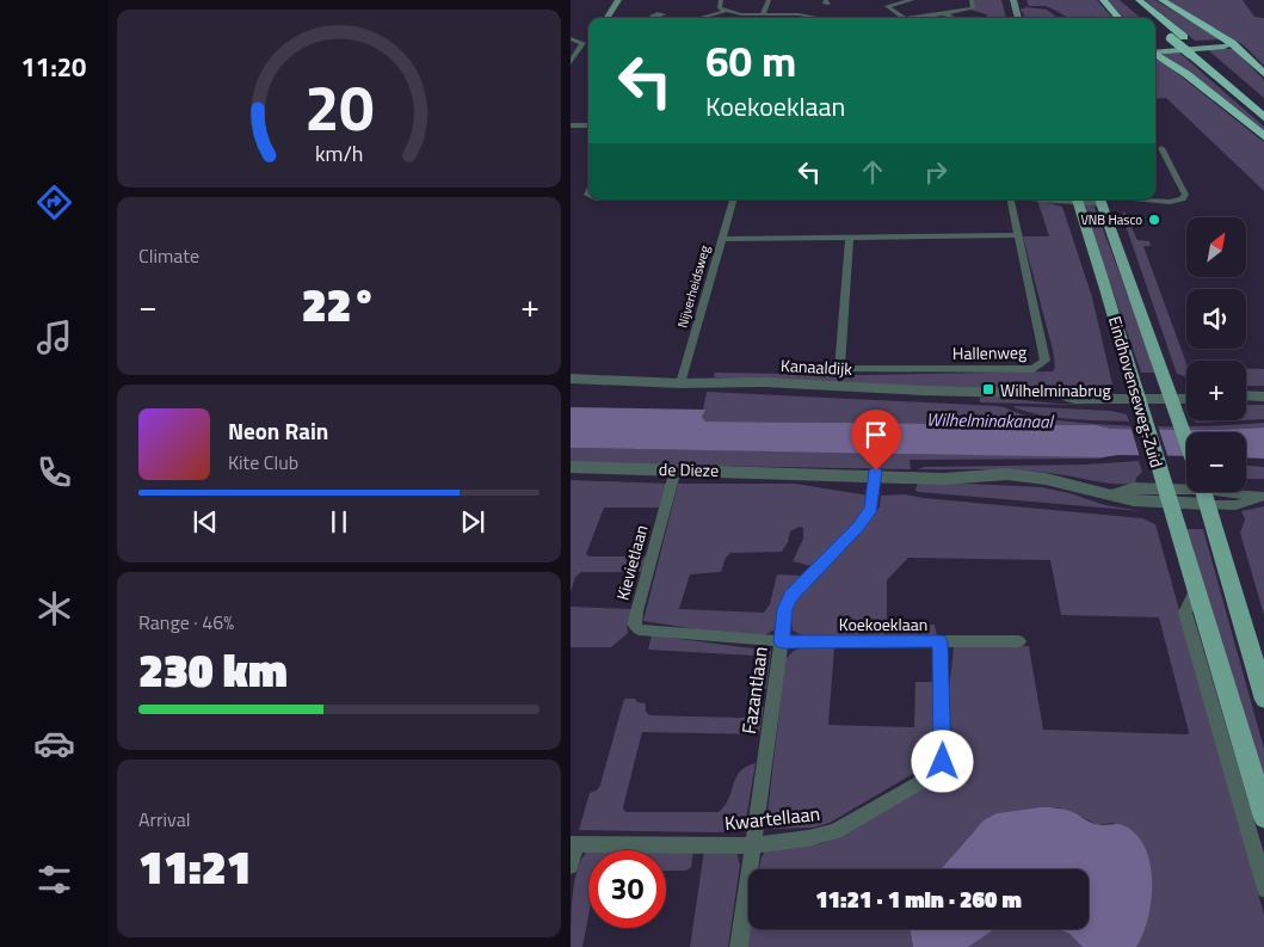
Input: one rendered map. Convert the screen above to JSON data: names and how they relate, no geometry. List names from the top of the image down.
{
  "streets": {
    "main road": ["Eindhovenseweg-Zuid"],
    "street": [
      "Nijverheidsweg",
      "Hallenweg",
      "Kanaaldijk",
      "de Dieze",
      "Kievietlaan",
      "Koekoeklaan",
      "Fazantlaan",
      "Kwartellaan"
    ]
  },
  "crossings": [
    ["Nijverheidsweg", "Kanaaldijk"],
    ["Kanaaldijk", "Eindhovenseweg-Zuid"],
    ["Eindhovenseweg-Zuid", "de Dieze"],
    ["de Dieze", "Kievietlaan"],
    ["de Dieze", "Fazantlaan"],
    ["Kievietlaan", "Koekoeklaan"],
    ["Kievietlaan", "Fazantlaan"],
    ["Koekoeklaan", "Fazantlaan"],
    ["Koekoeklaan", "Kwartellaan"],
    ["Fazantlaan", "Kwartellaan"]
  ],
  "water": ["Wilhelminakanaal"],
  "places": {
    "other": ["VNB Hasco"],
    "transit": ["Wilhelminabrug"]
  },
  "north": "top right",
  "page": {
    "tabs": "11:20",
    "turn": ["60 m", "Koekoeklaan"],
    "tile": [
      "Climate",
      ["Range · 46%", "230 km"],
      ["Arrival", "11:21"]
    ],
    "map_buttons": ["+", "−"],
    "heat": ["−", "22°", "+"],
    "song": ["Neon Rain", "Kite Club"],
    "limit": "30",
    "trip": "11:21 · 1 min · 260 m",
    "gauge": ["20", "km/h"]
  }
}
